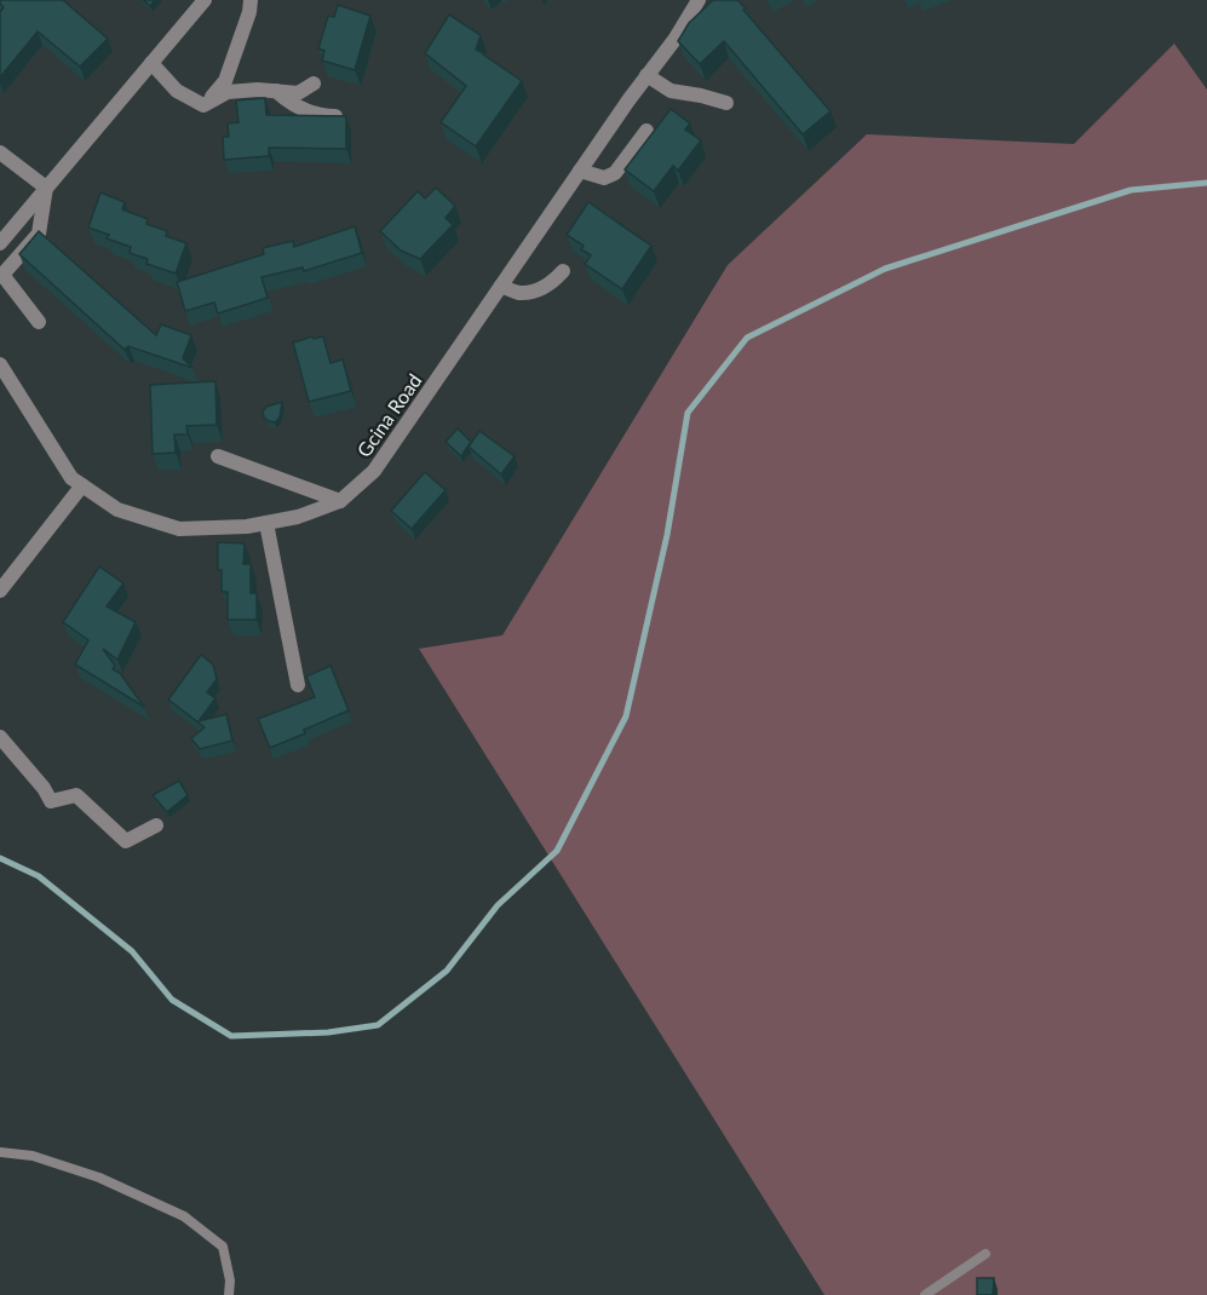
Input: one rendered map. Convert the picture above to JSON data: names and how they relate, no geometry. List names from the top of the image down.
{
  "streets": {
    "street": ["Gcina Road"]
  }
}
